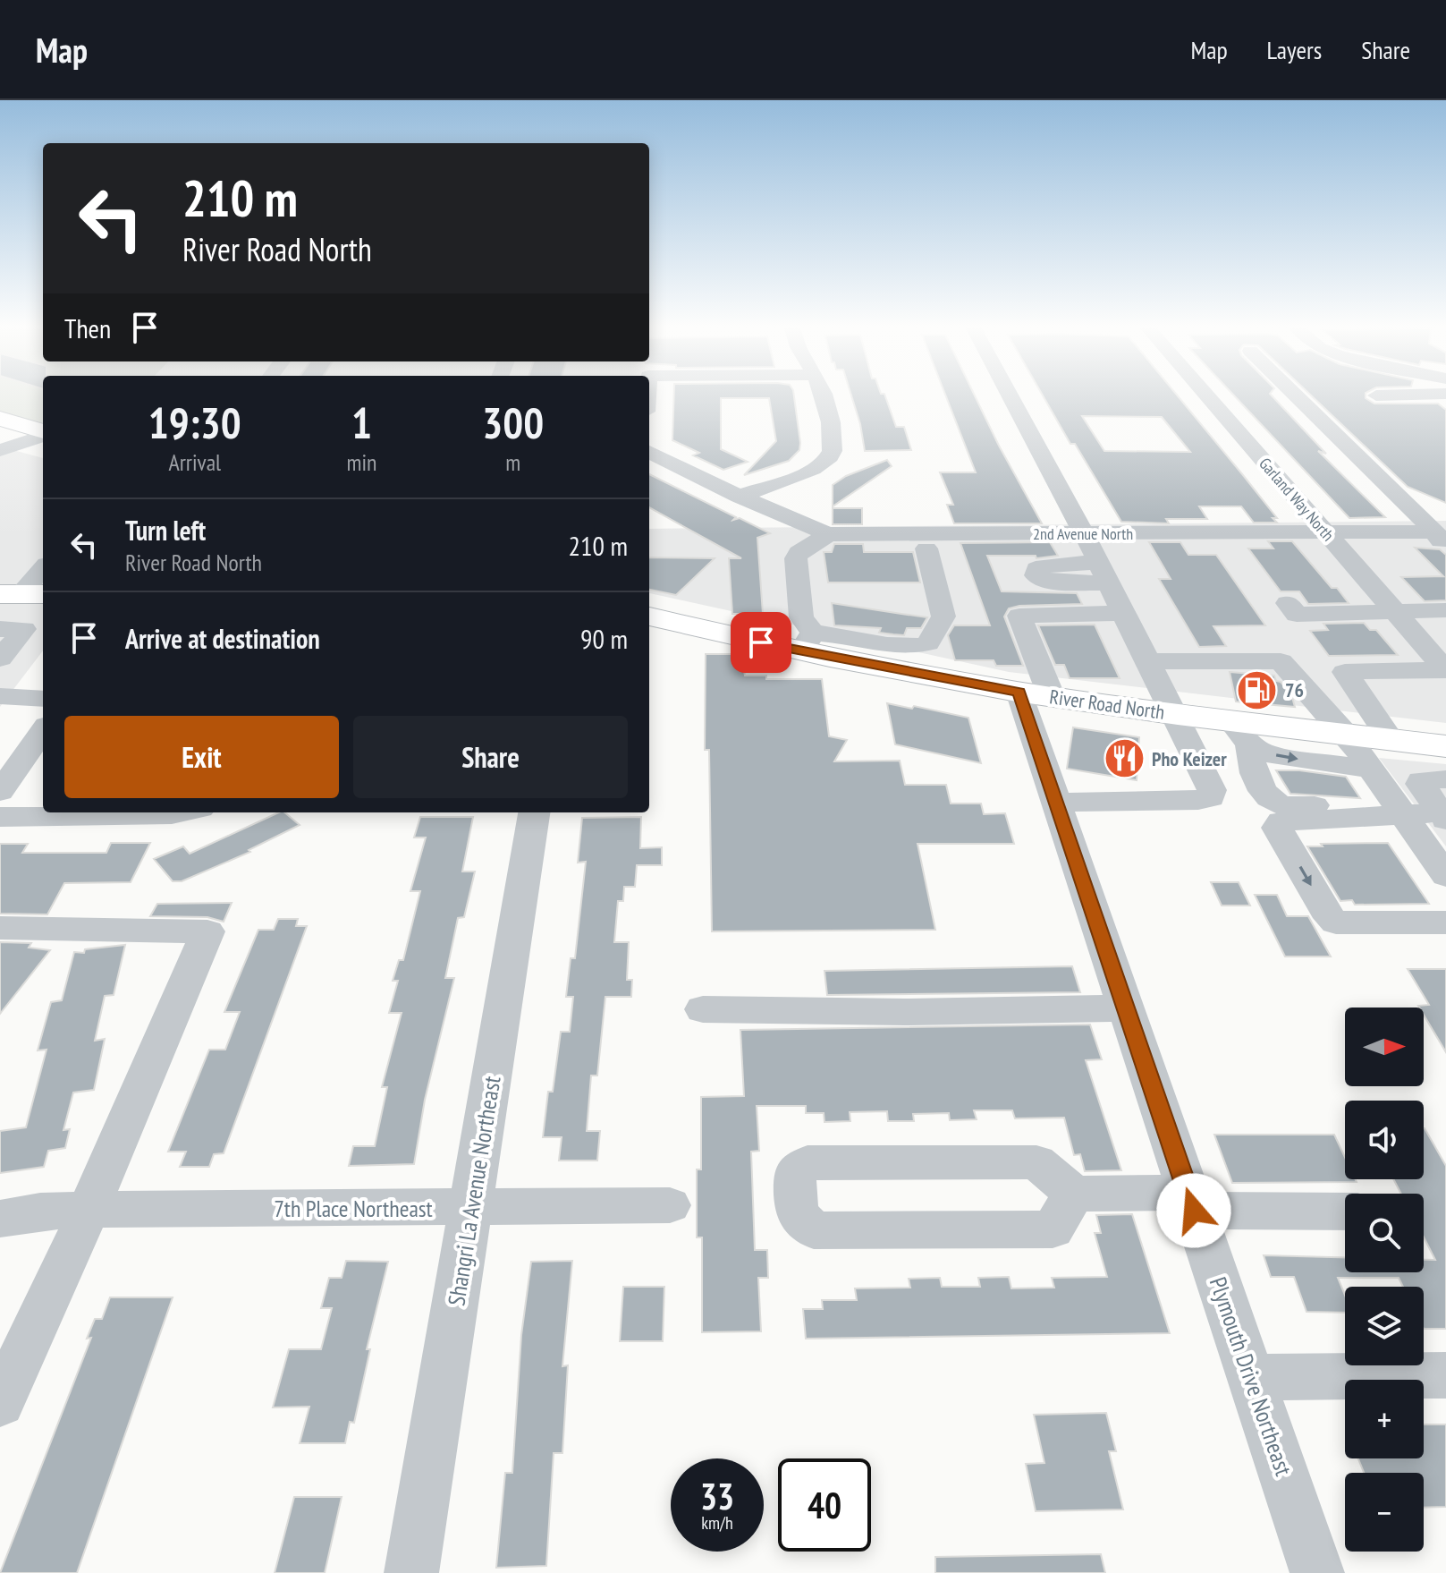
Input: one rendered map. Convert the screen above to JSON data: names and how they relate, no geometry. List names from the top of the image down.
{
  "streets": {
    "main road": ["River Road North"],
    "street": [
      "Garland Way North",
      "2nd Avenue North",
      "Shangri La Avenue Northeast",
      "7th Place Northeast",
      "Plymouth Drive Northeast"
    ]
  },
  "crossings": [
    ["Garland Way North", "2nd Avenue North"],
    ["River Road North", "Plymouth Drive Northeast"],
    ["Shangri La Avenue Northeast", "7th Place Northeast"]
  ],
  "places": {
    "fuel station": ["76"],
    "restaurant": ["Pho Keizer"]
  },
  "north": "right",
  "page": {
    "header": "Map",
    "nav": ["Map", "Layers", "Share"],
    "turn": ["210 m", "River Road North"],
    "then": "Then",
    "eta": [
      "19:30",
      "Arrival",
      "1",
      "min",
      "300",
      "m"
    ],
    "list": [
      {
        "name": "Turn left",
        "note": "River Road North",
        "value": "210 m"
      },
      {
        "name": "Arrive at destination",
        "value": "90 m"
      }
    ],
    "buttons": ["Exit", "Share"],
    "map_buttons": ["+", "−"],
    "speed": "33 km/h",
    "limit": "40"
  }
}
